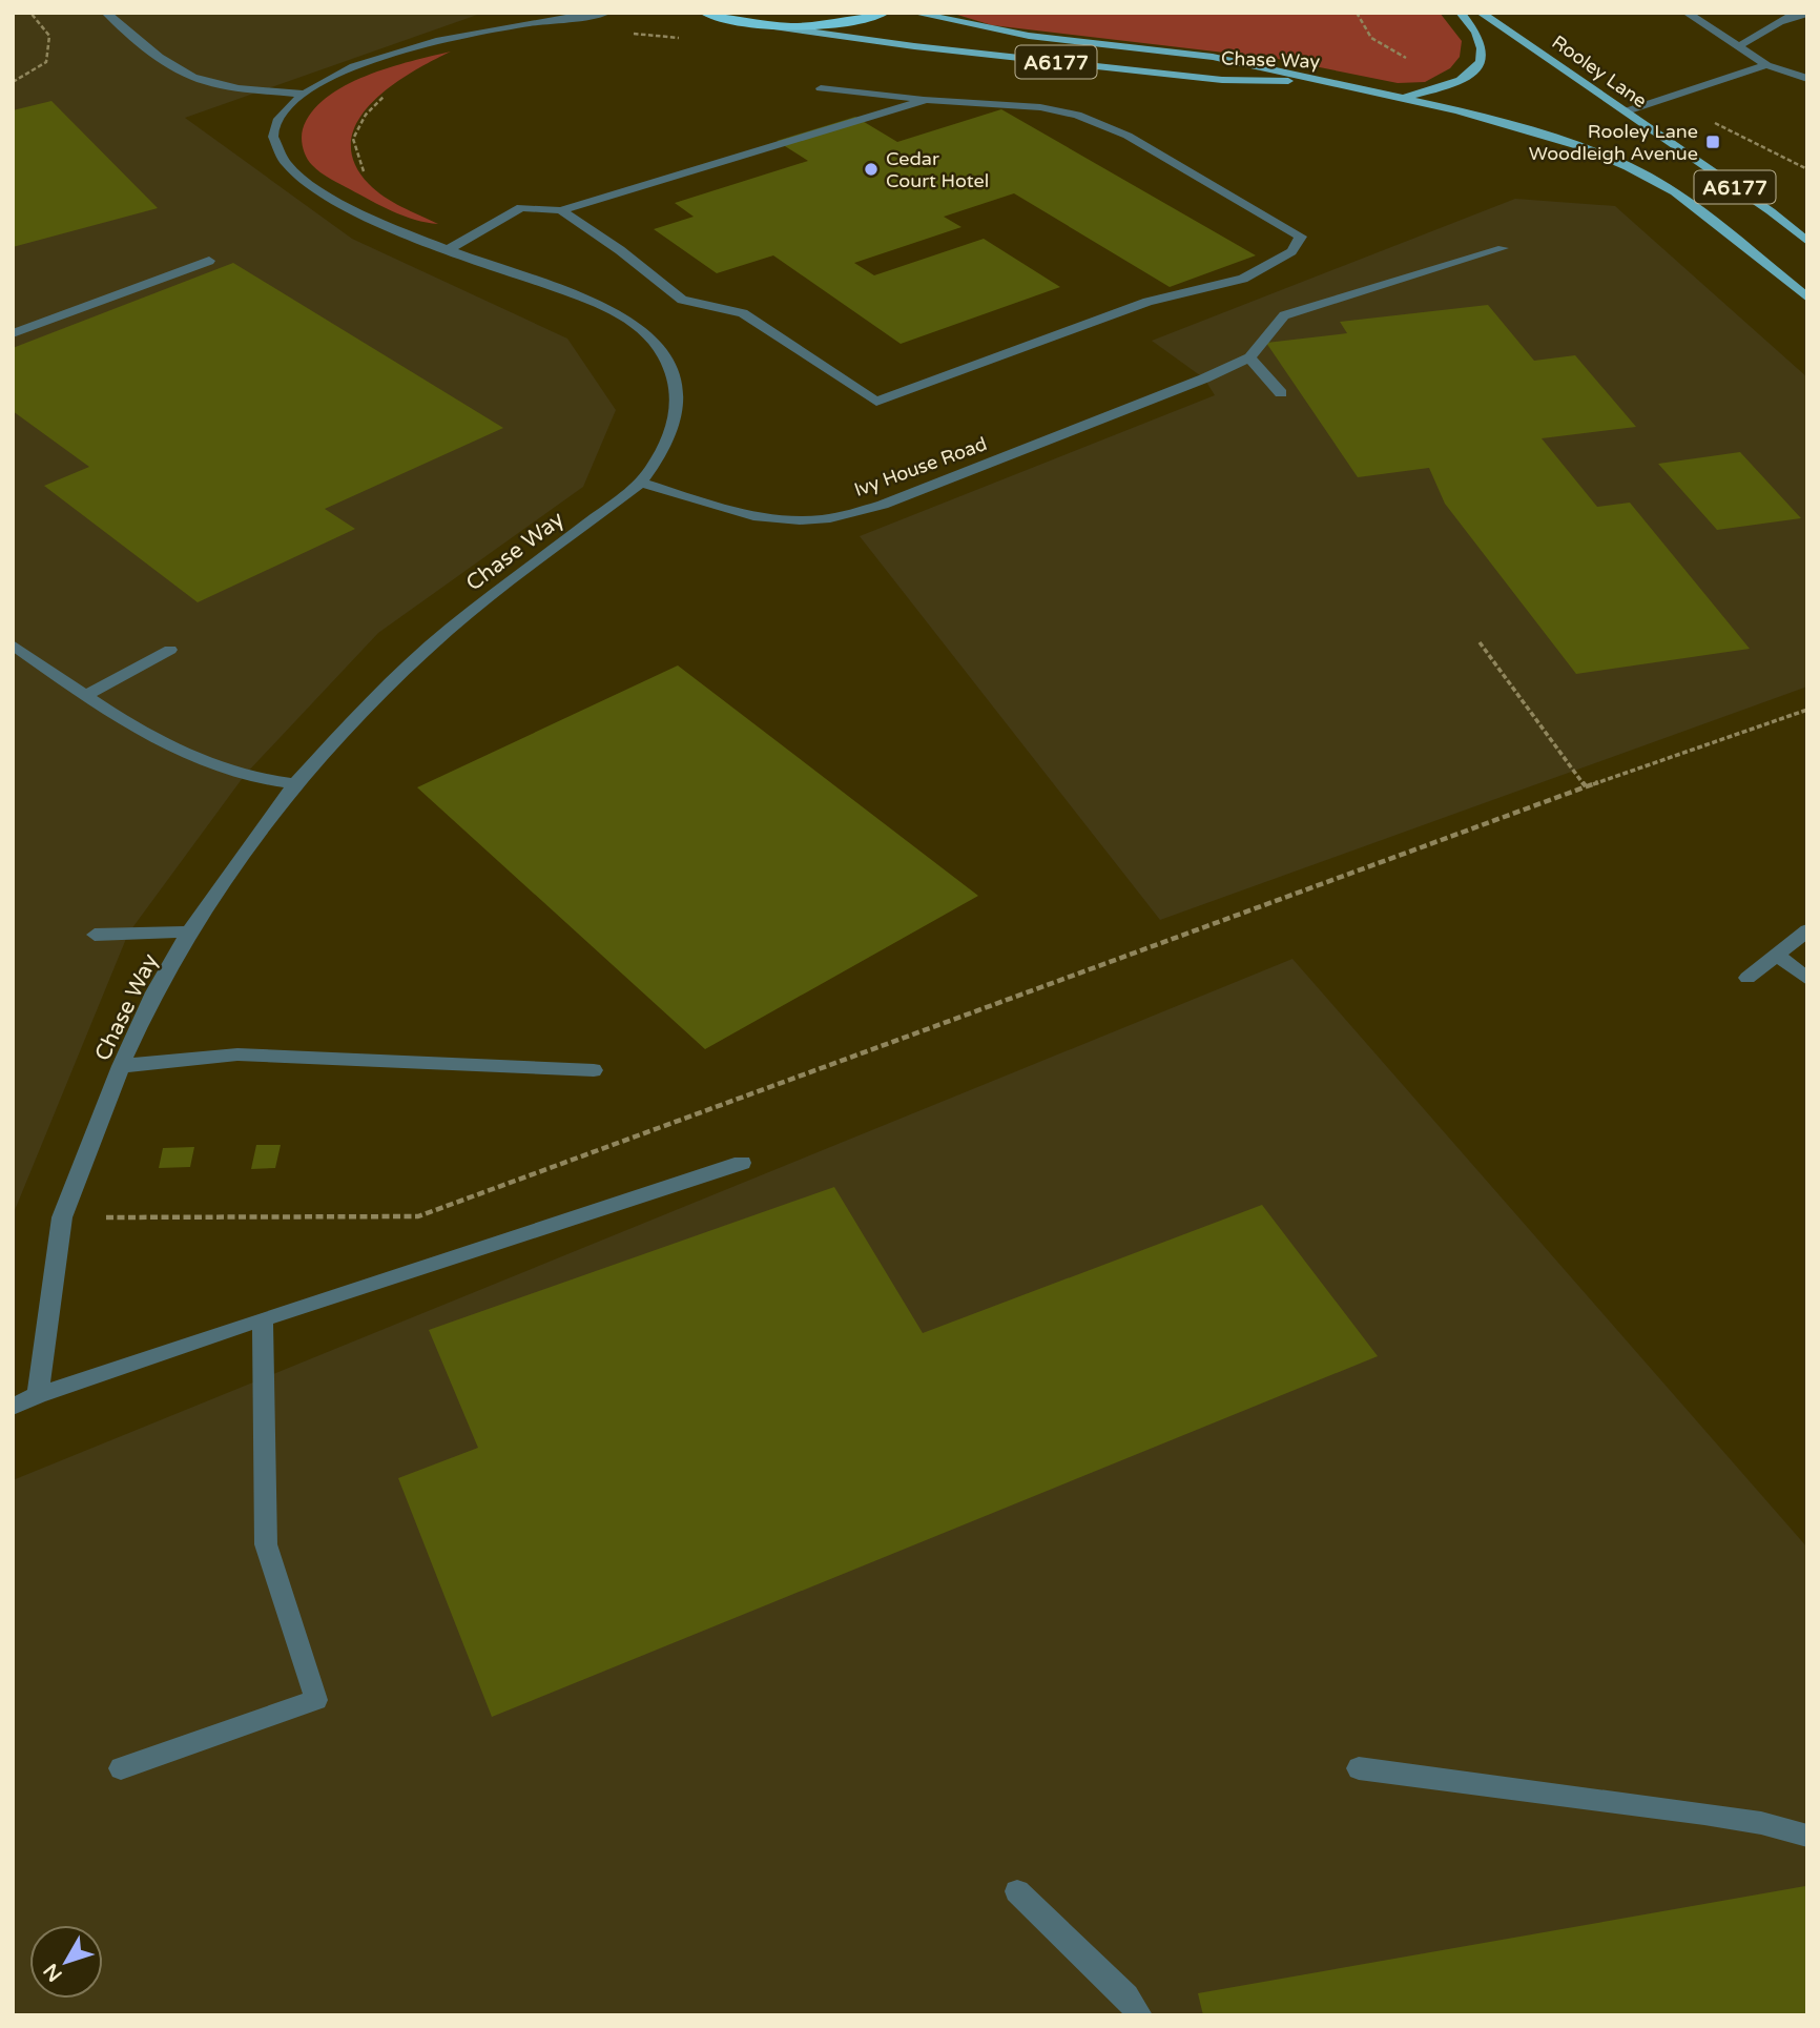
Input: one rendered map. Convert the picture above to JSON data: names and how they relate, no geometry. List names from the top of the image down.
{
  "streets": {
    "highway": ["Chase Way", "A6177"],
    "main road": ["Rooley Lane"],
    "street": ["Ivy House Road"]
  },
  "crossings": [
    ["Chase Way", "A6177"],
    ["Chase Way", "Ivy House Road"],
    ["A6177", "Rooley Lane"]
  ],
  "places": {
    "transit": ["Rooley Lane Woodleigh Avenue"],
    "other": ["Cedar Court Hotel"]
  },
  "north": "bottom left"
}
